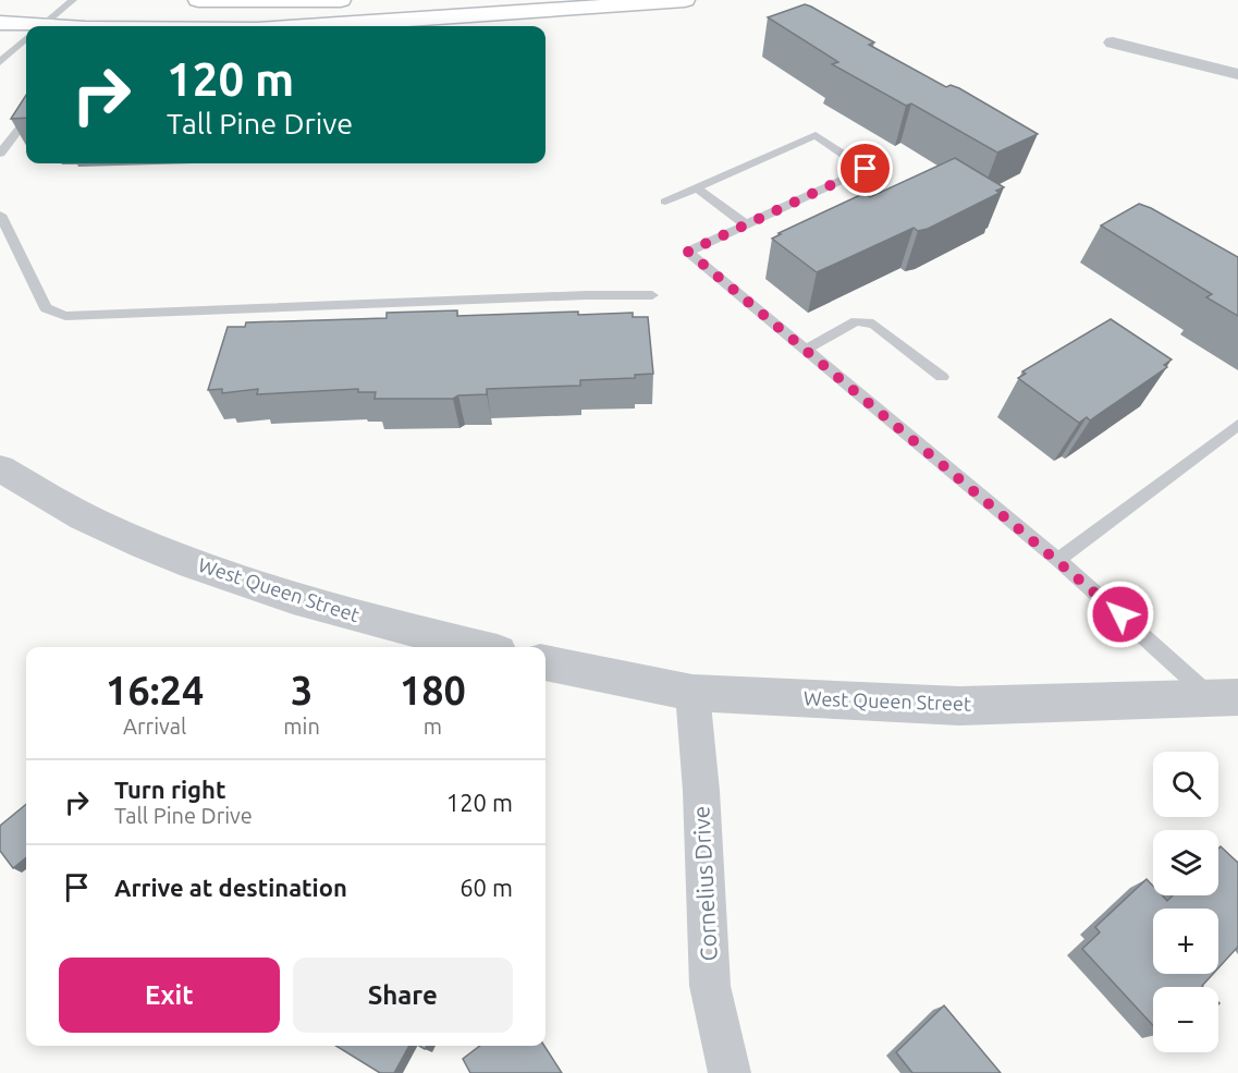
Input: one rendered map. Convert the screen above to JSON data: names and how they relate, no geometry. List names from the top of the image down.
{
  "streets": {
    "street": ["West Queen Street", "Cornelius Drive"]
  },
  "crossings": [
    ["West Queen Street", "Cornelius Drive"]
  ],
  "page": {
    "turn": ["120 m", "Tall Pine Drive"],
    "eta": [
      "16:24",
      "Arrival",
      "3",
      "min",
      "180",
      "m"
    ],
    "map_buttons": ["+", "−"],
    "list": [
      {
        "name": "Turn right",
        "note": "Tall Pine Drive",
        "value": "120 m"
      },
      {
        "name": "Arrive at destination",
        "value": "60 m"
      }
    ],
    "buttons": ["Exit", "Share"]
  }
}
